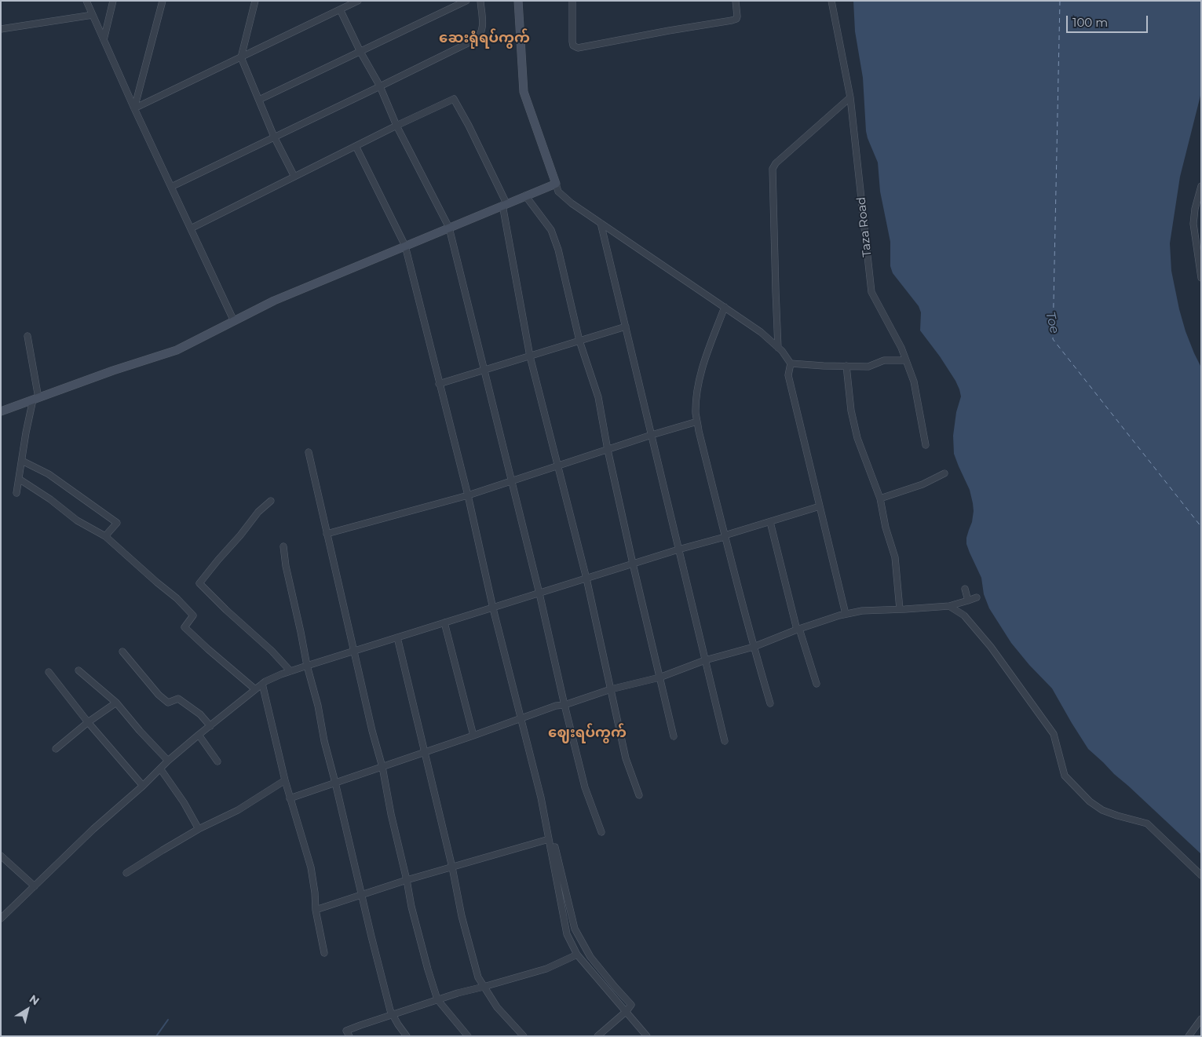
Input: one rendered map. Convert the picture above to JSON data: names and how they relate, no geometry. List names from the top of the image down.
{
  "streets": {
    "street": ["Taza Road"]
  },
  "districts": ["ဆေးရုံရပ်ကွက်", "ဈေးရပ်ကွက်"],
  "water": ["Toe"],
  "scale_bar": "100 m",
  "north": "top right"
}
